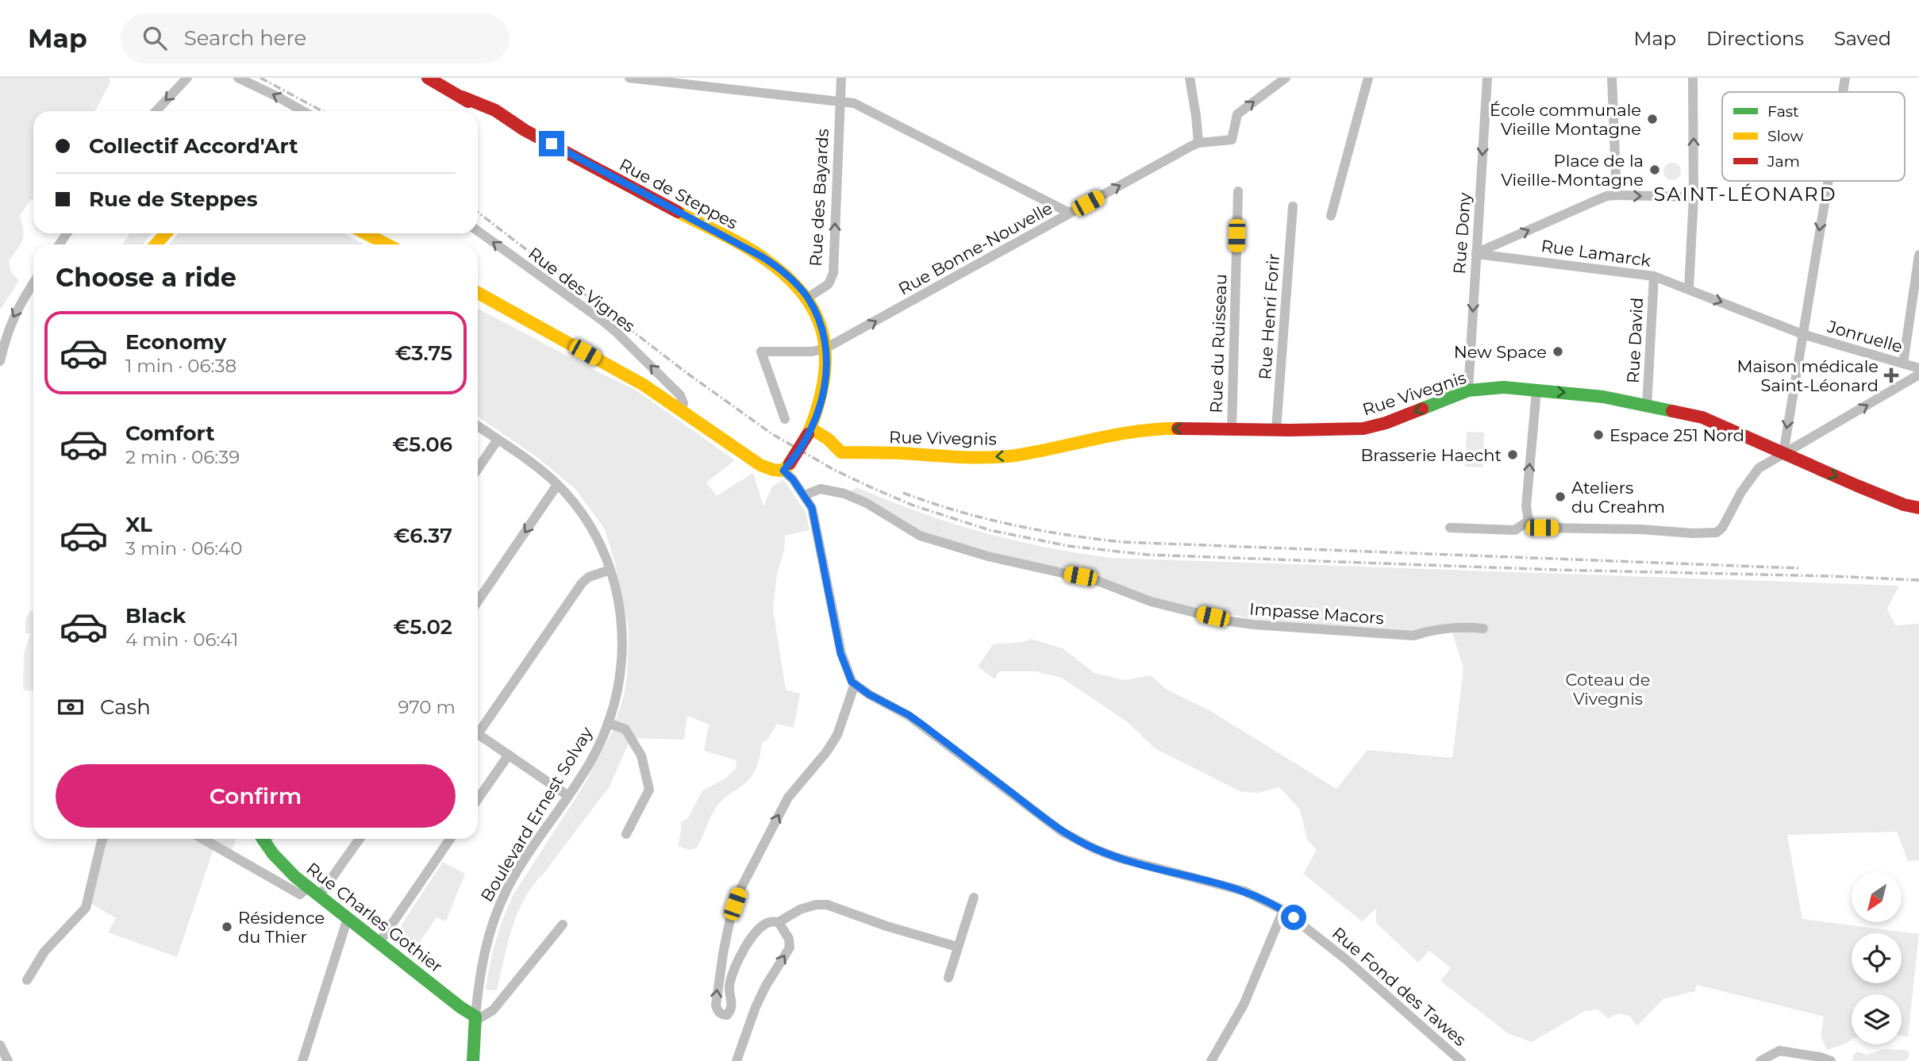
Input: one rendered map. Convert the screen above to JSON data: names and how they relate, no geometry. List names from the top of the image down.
{
  "streets": {
    "street": [
      "Rue de Steppes",
      "Rue des Bayards",
      "Rue Dony",
      "Rue Bonne-Nouvelle",
      "Rue Lamarck",
      "Rue des Vignes",
      "Rue Henri Forir",
      "Jonruelle",
      "Rue David",
      "Rue du Ruisseau",
      "Rue Vivegnis",
      "Impasse Macors",
      "Boulevard Ernest Solvay",
      "Rue Charles Gothier",
      "Rue Fond des Tawes"
    ]
  },
  "crossings": [
    ["Rue de Steppes", "Rue des Bayards"],
    ["Rue Dony", "Rue Lamarck"],
    ["Rue Dony", "Rue Vivegnis"],
    ["Rue Lamarck", "Jonruelle"],
    ["Rue Lamarck", "Rue David"],
    ["Rue Henri Forir", "Rue Vivegnis"],
    ["Rue David", "Rue Vivegnis"],
    ["Rue du Ruisseau", "Rue Vivegnis"],
    ["Boulevard Ernest Solvay", "Rue Charles Gothier"]
  ],
  "one_way": [
    "Rue des Bayards",
    "Rue Dony",
    "Rue Bonne-Nouvelle",
    "Rue Lamarck"
  ],
  "districts": ["SAINT-LÉONARD"],
  "parks": ["Coteau de Vivegnis"],
  "places": {
    "other": [
      "École communale Vieille Montagne",
      "Place de la Vieille-Montagne",
      "New Space",
      "Espace 251 Nord",
      "Brasserie Haecht",
      "Ateliers du Creahm",
      "Résidence du Thier"
    ],
    "health": ["Maison médicale Saint-Léonard"]
  },
  "legend": ["Fast", "Slow", "Jam"],
  "north": "bottom left",
  "page": {
    "header": "Map",
    "search": "Search here",
    "nav": ["Map", "Directions", "Saved"],
    "banner": ["Collectif Accord'Art", "Rue de Steppes"],
    "heading": "Choose a ride",
    "list": [
      {
        "name": "Economy",
        "note": "1 min · 06:38",
        "value": "€3.75"
      },
      {
        "name": "Comfort",
        "note": "2 min · 06:39",
        "value": "€5.06"
      },
      {
        "name": "XL",
        "note": "3 min · 06:40",
        "value": "€6.37"
      },
      {
        "name": "Black",
        "note": "4 min · 06:41",
        "value": "€5.02"
      }
    ],
    "pay": ["Cash", "970 m"],
    "buttons": "Confirm"
  }
}
